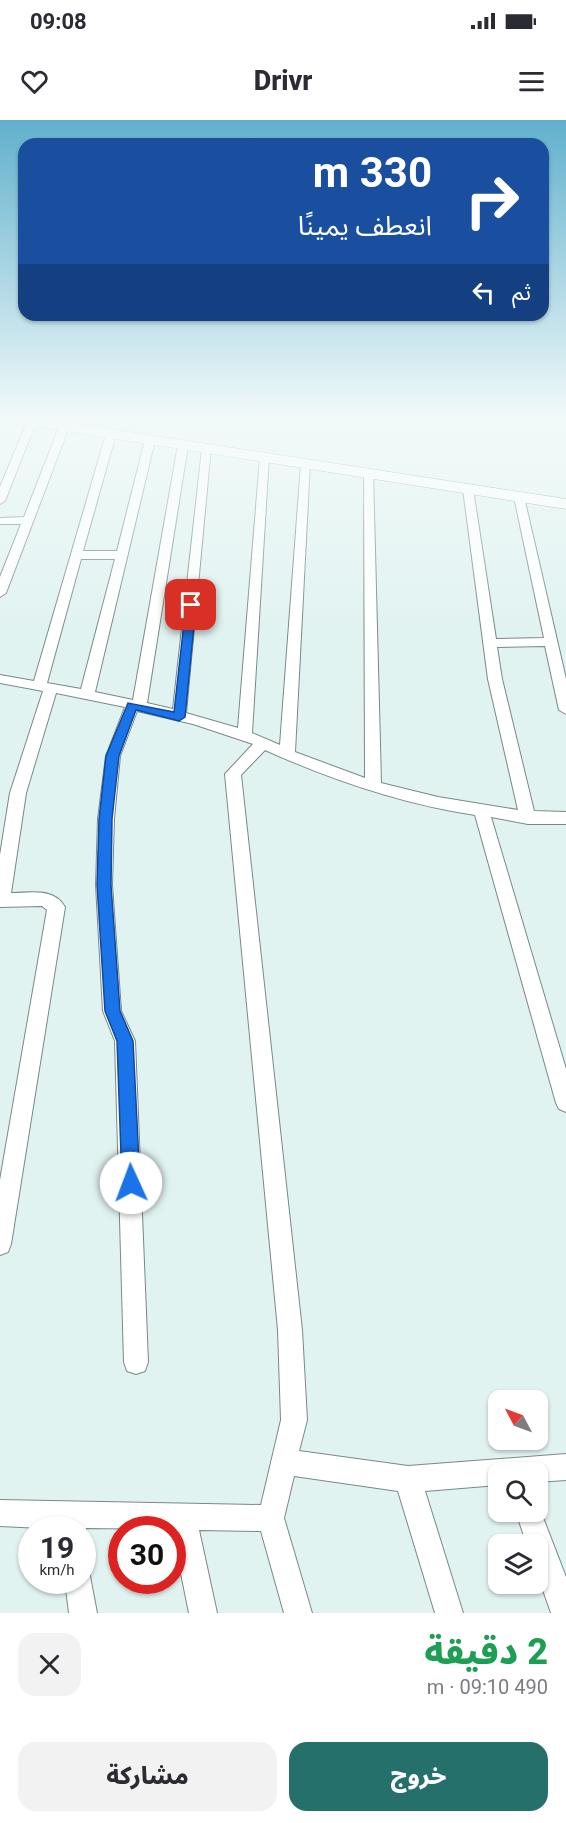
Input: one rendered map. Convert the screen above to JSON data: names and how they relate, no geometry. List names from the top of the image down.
{
  "north": "top left",
  "page": {
    "status": "09:08",
    "header": "Drivr",
    "turn": ["330 m", "انعطف يمينًا"],
    "then": "ثم",
    "speed": "19 km/h",
    "limit": "30",
    "heading": ["2 دقيقة", "490 m · 09:10"],
    "buttons": ["خروج", "مشاركة"]
  }
}
